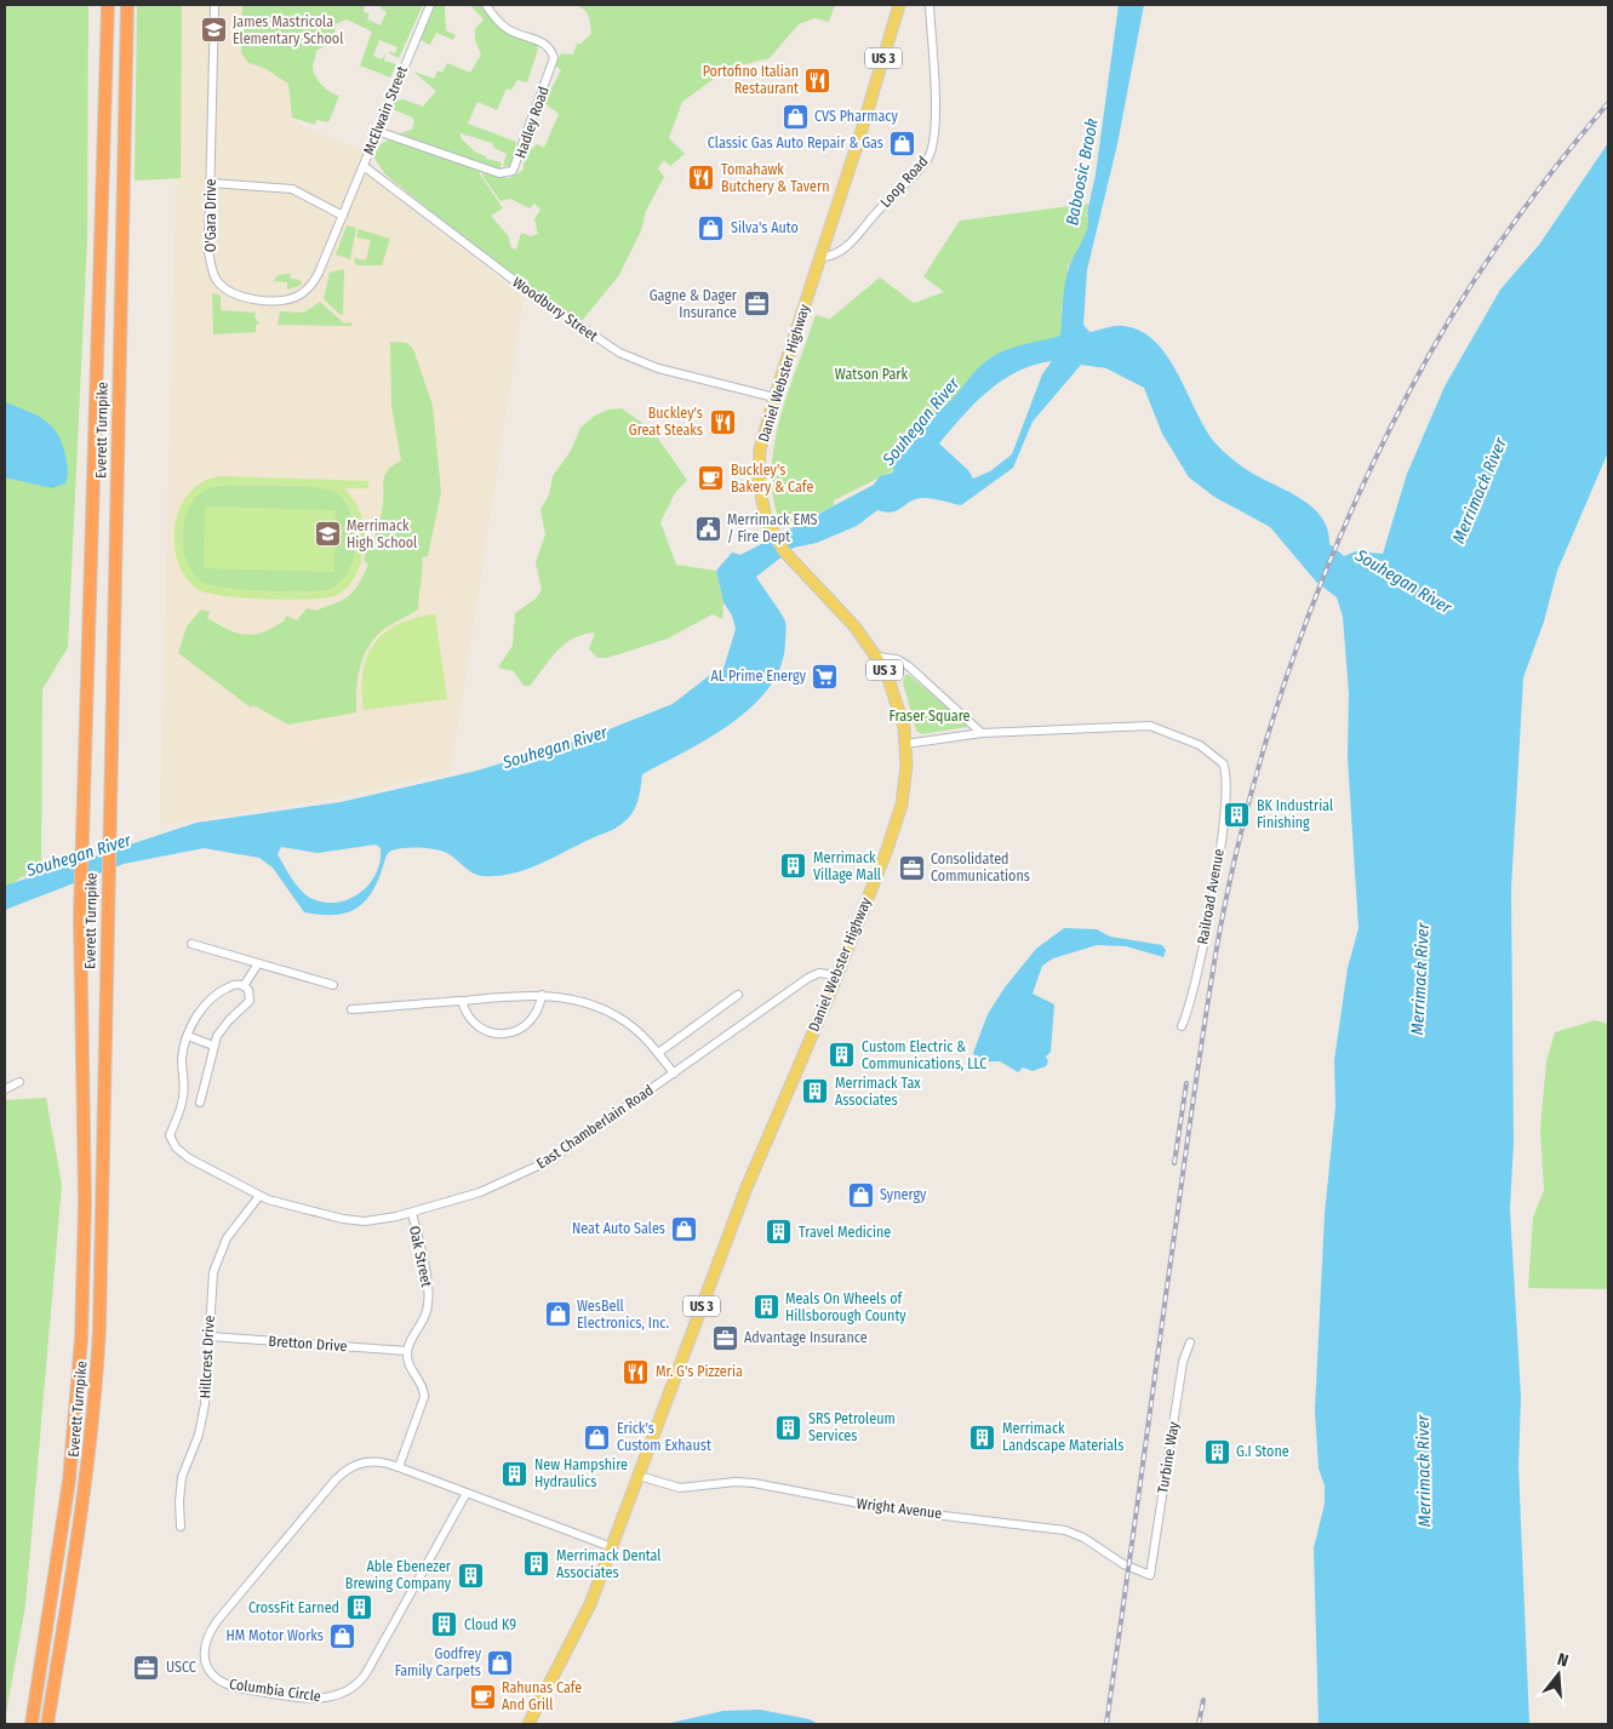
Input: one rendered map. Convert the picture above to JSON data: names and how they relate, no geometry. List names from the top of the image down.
{
  "streets": {
    "highway": ["Everett Turnpike"],
    "main road": ["US 3", "Daniel Webster Highway"],
    "street": [
      "McElwain Street",
      "Hadley Road",
      "Loop Road",
      "O'Gara Drive",
      "Woodbury Street",
      "Railroad Avenue",
      "East Chamberlain Road",
      "Oak Street",
      "Bretton Drive",
      "Hillcrest Drive",
      "Turbine Way",
      "Wright Avenue",
      "Columbia Circle"
    ]
  },
  "crossings": [
    ["McElwain Street", "Hadley Road"],
    ["McElwain Street", "O'Gara Drive"],
    ["McElwain Street", "Woodbury Street"],
    ["Loop Road", "Daniel Webster Highway"],
    ["Woodbury Street", "Daniel Webster Highway"],
    ["Daniel Webster Highway", "Railroad Avenue"],
    ["Daniel Webster Highway", "East Chamberlain Road"],
    ["Daniel Webster Highway", "Wright Avenue"],
    ["Daniel Webster Highway", "Columbia Circle"],
    ["East Chamberlain Road", "Oak Street"],
    ["East Chamberlain Road", "Hillcrest Drive"],
    ["Oak Street", "Bretton Drive"],
    ["Bretton Drive", "Hillcrest Drive"],
    ["Turbine Way", "Wright Avenue"]
  ],
  "water": ["Baboosic Brook", "Souhegan River", "Merrimack River"],
  "parks": ["Watson Park", "Fraser Square"],
  "places": {
    "school or university": ["James Mastricola Elementary School", "Merrimack High School"],
    "restaurant": [
      "Portofino Italian Restaurant",
      "Tomahawk Butchery & Tavern",
      "Buckley's Great Steaks",
      "Mr. G's Pizzeria"
    ],
    "shop": [
      "CVS Pharmacy",
      "Classic Gas Auto Repair & Gas",
      "Silva's Auto",
      "Synergy",
      "Neat Auto Sales",
      "WesBell Electronics, Inc.",
      "Erick's Custom Exhaust",
      "HM Motor Works",
      "Godfrey Family Carpets"
    ],
    "office": [
      "Gagne & Dager Insurance",
      "Consolidated Communications",
      "Advantage Insurance",
      "USCC"
    ],
    "cafe": ["Buckley's Bakery & Cafe", "Rahunas Cafe And Grill"],
    "public building": ["Merrimack EMS / Fire Dept"],
    "supermarket": ["AL Prime Energy"],
    "building": [
      "BK Industrial Finishing",
      "Merrimack Village Mall",
      "Custom Electric & Communications, LLC",
      "Merrimack Tax Associates",
      "Travel Medicine",
      "Meals On Wheels of Hillsborough County",
      "SRS Petroleum Services",
      "Merrimack Landscape Materials",
      "G.I Stone",
      "New Hampshire Hydraulics",
      "Merrimack Dental Associates",
      "Able Ebenezer Brewing Company",
      "CrossFit Earned",
      "Cloud K9"
    ]
  },
  "north": "top"
}
